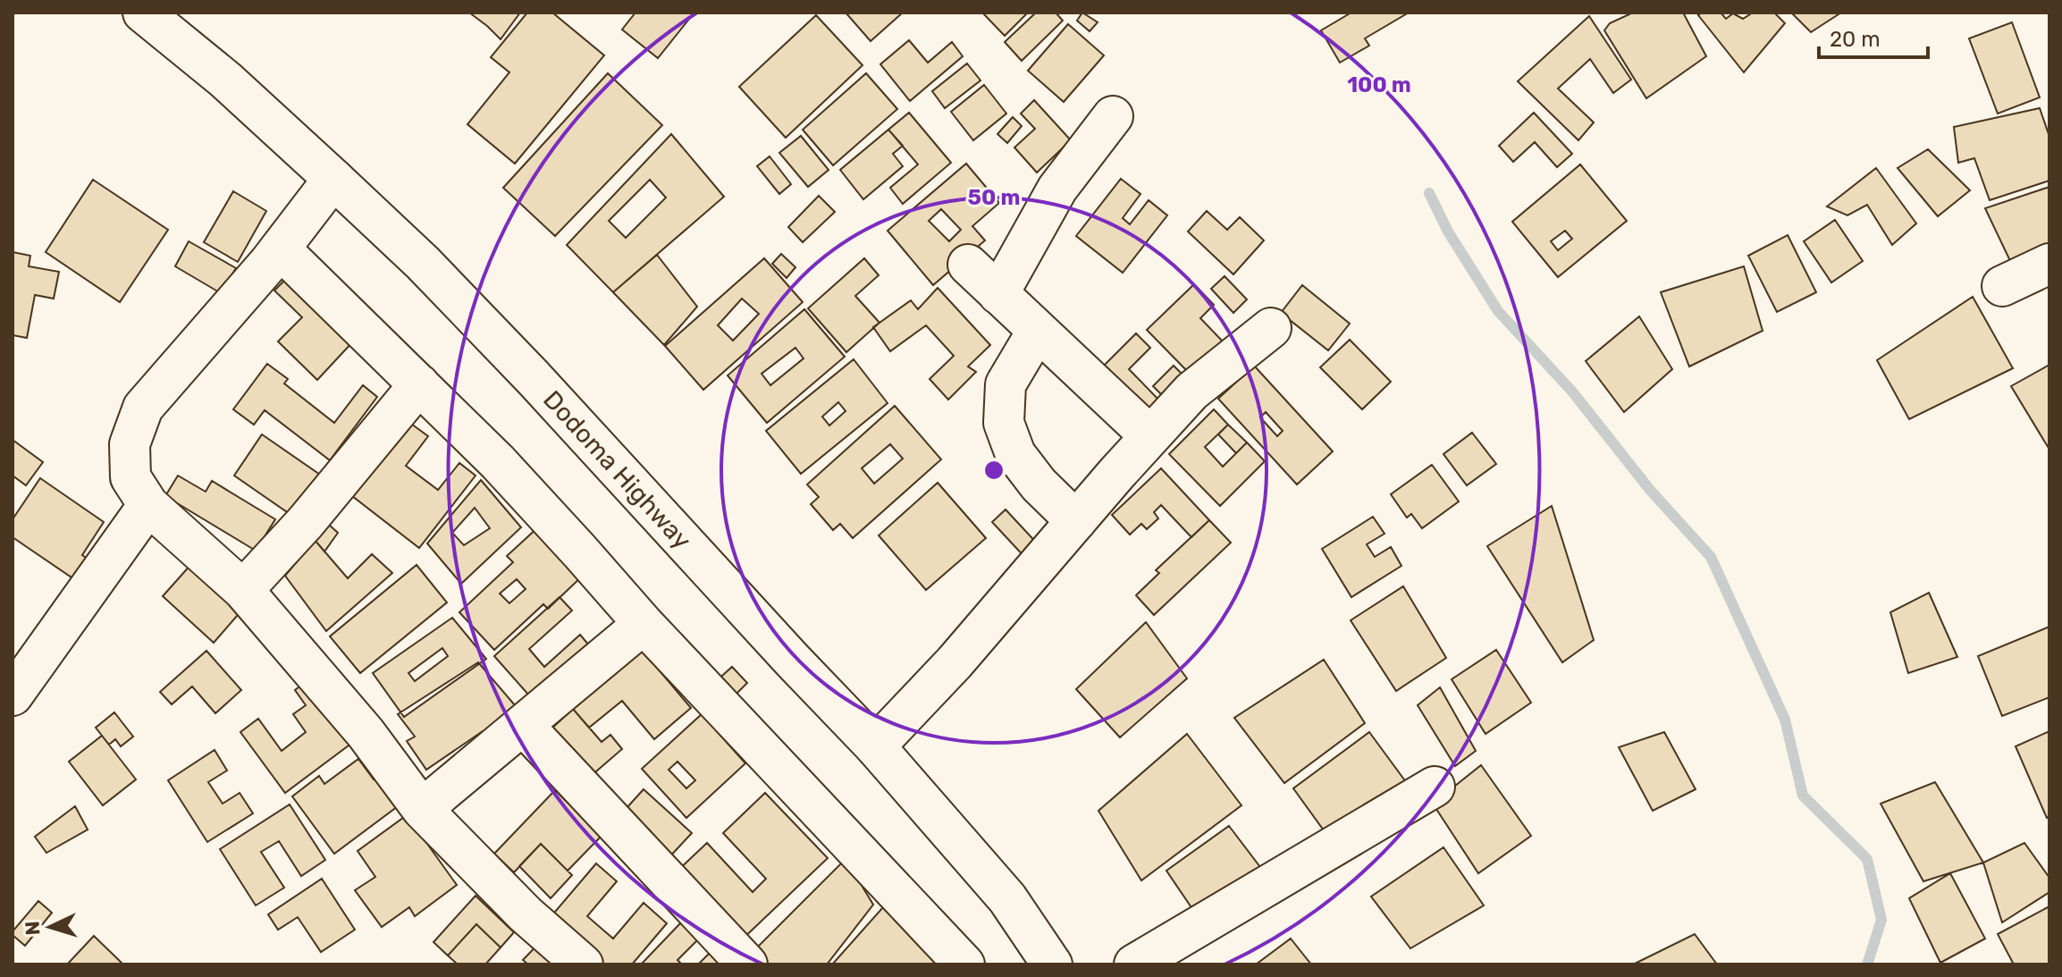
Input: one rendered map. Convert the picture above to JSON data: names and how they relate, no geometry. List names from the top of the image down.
{
  "streets": {
    "main road": ["Dodoma Highway"]
  },
  "scale_bar": "20 m",
  "north": "left",
  "rings": ["100 m", "50 m"]
}
